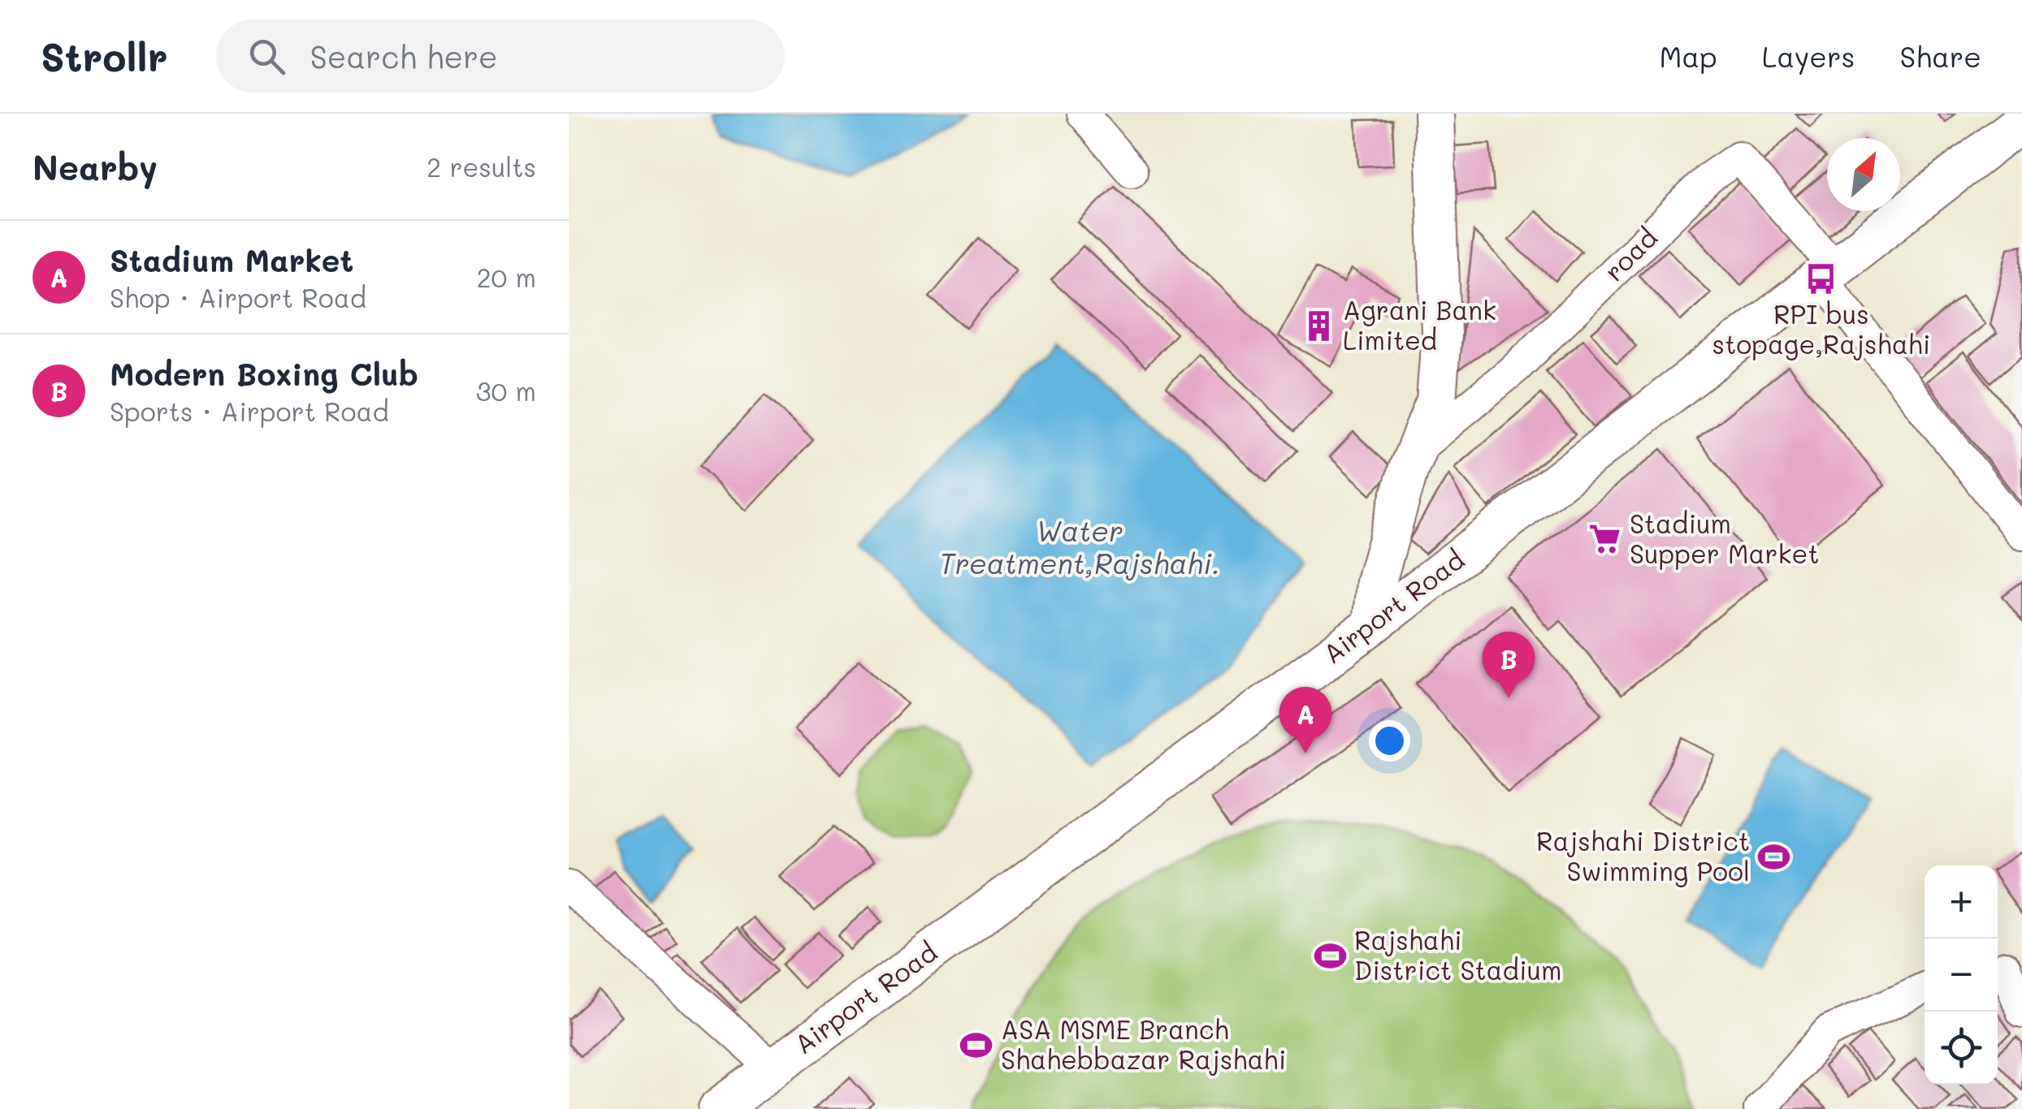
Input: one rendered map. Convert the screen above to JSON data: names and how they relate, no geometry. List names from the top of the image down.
{
  "streets": {
    "main road": ["Airport Road"],
    "street": ["road"]
  },
  "crossings": [
    ["road", "Airport Road"]
  ],
  "water": ["Water Treatment,Rajshahi."],
  "places": {
    "bus stop": ["RPI bus stopage,Rajshahi"],
    "building": ["Agrani Bank Limited"],
    "supermarket": ["Stadium Supper Market"],
    "sports": ["Rajshahi District Swimming Pool", "Rajshahi District Stadium", "ASA MSME Branch Shahebbazar Rajshahi"]
  },
  "north": "top right",
  "page": {
    "header": "Strollr",
    "search": "Search here",
    "nav": ["Map", "Layers", "Share"],
    "heading": ["Nearby", "2 results"],
    "list": [
      {
        "mark": "A",
        "name": "Stadium Market",
        "note": "Shop · Airport Road",
        "value": "20 m"
      },
      {
        "mark": "B",
        "name": "Modern Boxing Club",
        "note": "Sports · Airport Road",
        "value": "30 m"
      }
    ],
    "pins": ["B", "A"],
    "map_buttons": ["+", "−"]
  }
}
